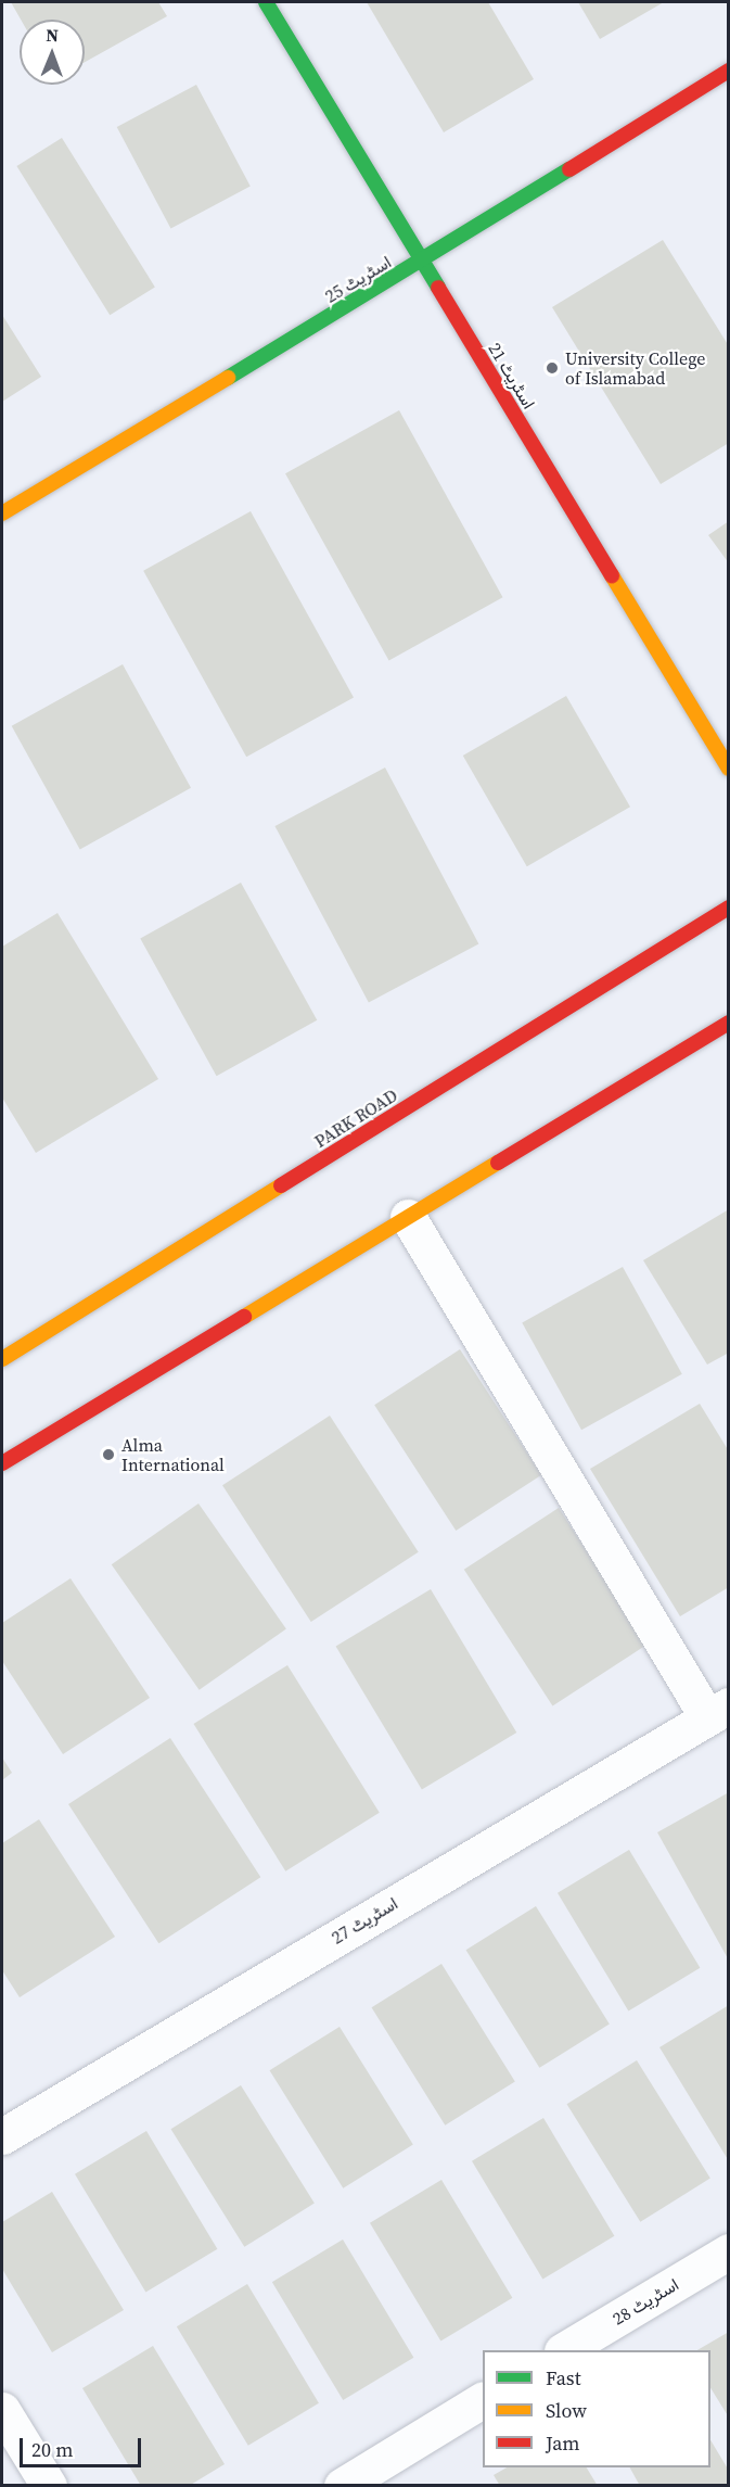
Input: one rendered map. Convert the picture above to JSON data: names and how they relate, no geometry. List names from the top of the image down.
{
  "streets": {
    "street": [
      "اسٹریٹ 25",
      "اسٹریٹ 21",
      "PARK ROAD",
      "اسٹریٹ 27",
      "اسٹریٹ 28"
    ]
  },
  "crossings": [
    ["اسٹریٹ 25", "اسٹریٹ 21"]
  ],
  "places": ["University College of Islamabad", "Alma International"],
  "legend": ["Fast", "Slow", "Jam"],
  "scale_bar": "20 m",
  "north": "top"
}
